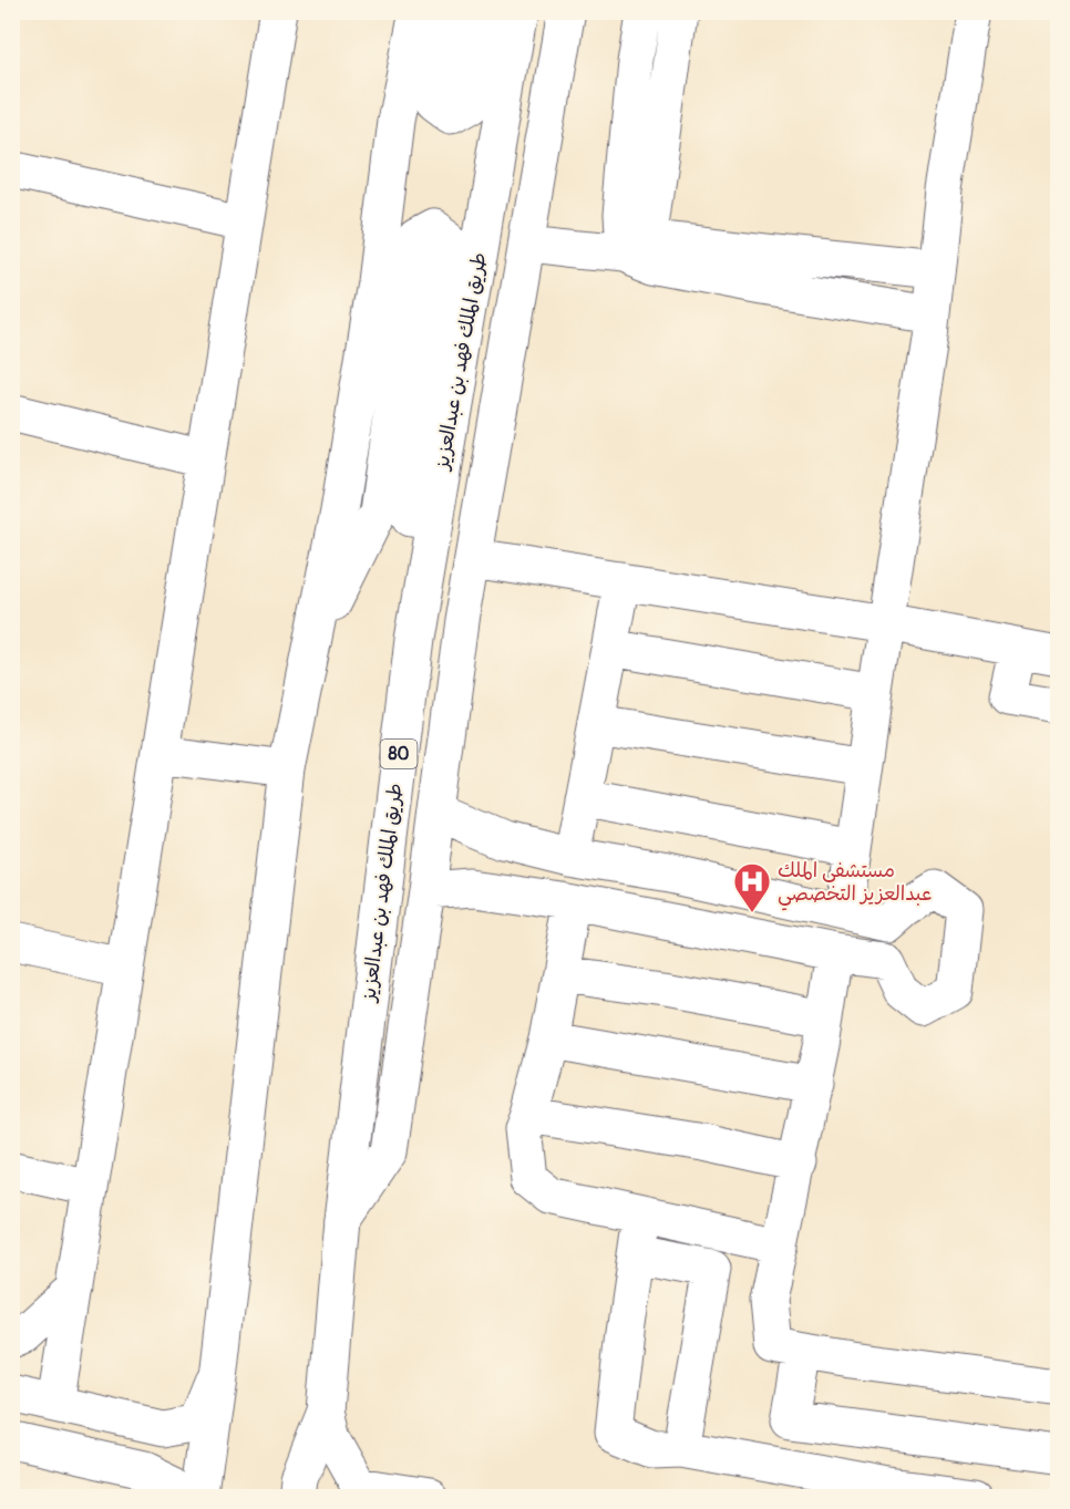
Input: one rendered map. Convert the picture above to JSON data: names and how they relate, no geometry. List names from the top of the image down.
{
  "streets": {
    "main road": ["طريق الملك فهد بن عبدالعزيز", "80"]
  },
  "places": {
    "hospital": ["مستشفى الملك عبدالعزيز التخصصي"]
  }
}
